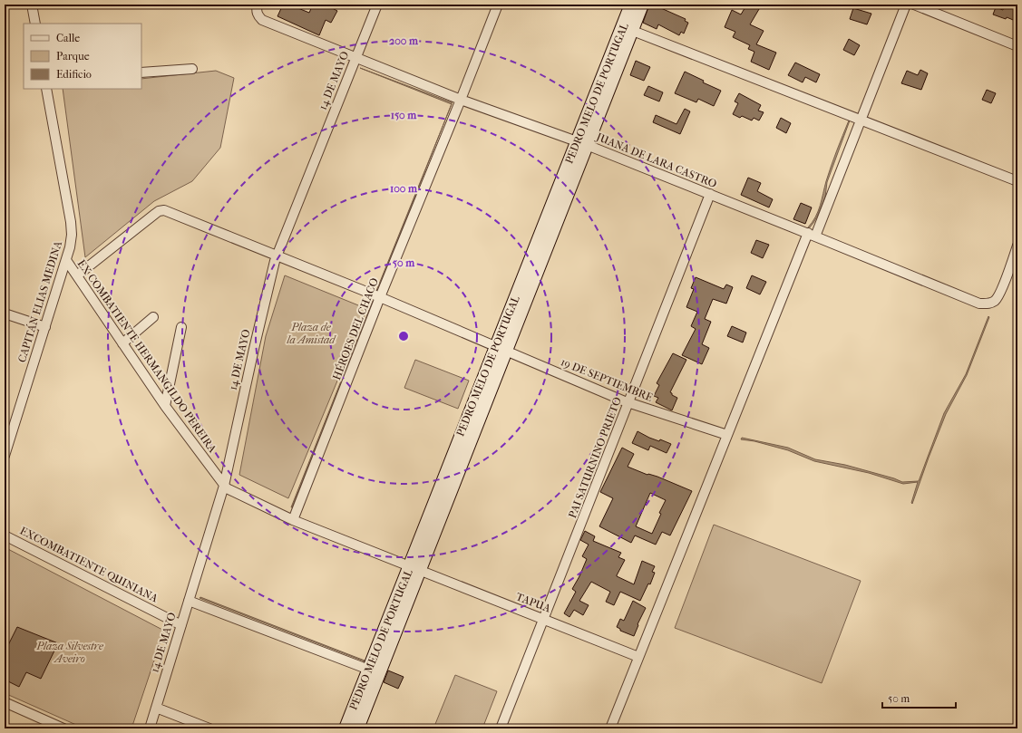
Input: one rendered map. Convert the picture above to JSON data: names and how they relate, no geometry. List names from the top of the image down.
{
  "streets": {
    "street": [
      "14 DE MAYO",
      "PEDRO MELO DE PORTUGAL",
      "JUANA DE LARA CASTRO",
      "CAPITÁN ELIAS MEDINA",
      "HÉROES DEL CHACO",
      "EX COMBATIENTE HERMANGILDO PEREIRA",
      "19 DE SEPTIEMBRE",
      "PAI SATURNINO PRIETO",
      "EXCOMBATIENTE QUINIANA",
      "TAPUA"
    ]
  },
  "crossings": [
    ["14 DE MAYO", "JUANA DE LARA CASTRO"],
    ["14 DE MAYO", "EX COMBATIENTE HERMANGILDO PEREIRA"],
    ["14 DE MAYO", "19 DE SEPTIEMBRE"],
    ["14 DE MAYO", "EXCOMBATIENTE QUINIANA"],
    ["PEDRO MELO DE PORTUGAL", "JUANA DE LARA CASTRO"],
    ["PEDRO MELO DE PORTUGAL", "EX COMBATIENTE HERMANGILDO PEREIRA"],
    ["PEDRO MELO DE PORTUGAL", "19 DE SEPTIEMBRE"],
    ["PEDRO MELO DE PORTUGAL", "TAPUA"],
    ["JUANA DE LARA CASTRO", "HÉROES DEL CHACO"],
    ["JUANA DE LARA CASTRO", "PAI SATURNINO PRIETO"],
    ["CAPITÁN ELIAS MEDINA", "EX COMBATIENTE HERMANGILDO PEREIRA"],
    ["HÉROES DEL CHACO", "EX COMBATIENTE HERMANGILDO PEREIRA"],
    ["HÉROES DEL CHACO", "19 DE SEPTIEMBRE"],
    ["EX COMBATIENTE HERMANGILDO PEREIRA", "19 DE SEPTIEMBRE"],
    ["EX COMBATIENTE HERMANGILDO PEREIRA", "TAPUA"],
    ["19 DE SEPTIEMBRE", "PAI SATURNINO PRIETO"],
    ["PAI SATURNINO PRIETO", "TAPUA"]
  ],
  "parks": ["Plaza de la Amistad", "Plaza Silvestre Aveiro"],
  "legend": ["Calle", "Parque", "Edificio"],
  "scale_bar": "50 m",
  "rings": [
    "200 m",
    "150 m",
    "100 m",
    "50 m"
  ]
}
